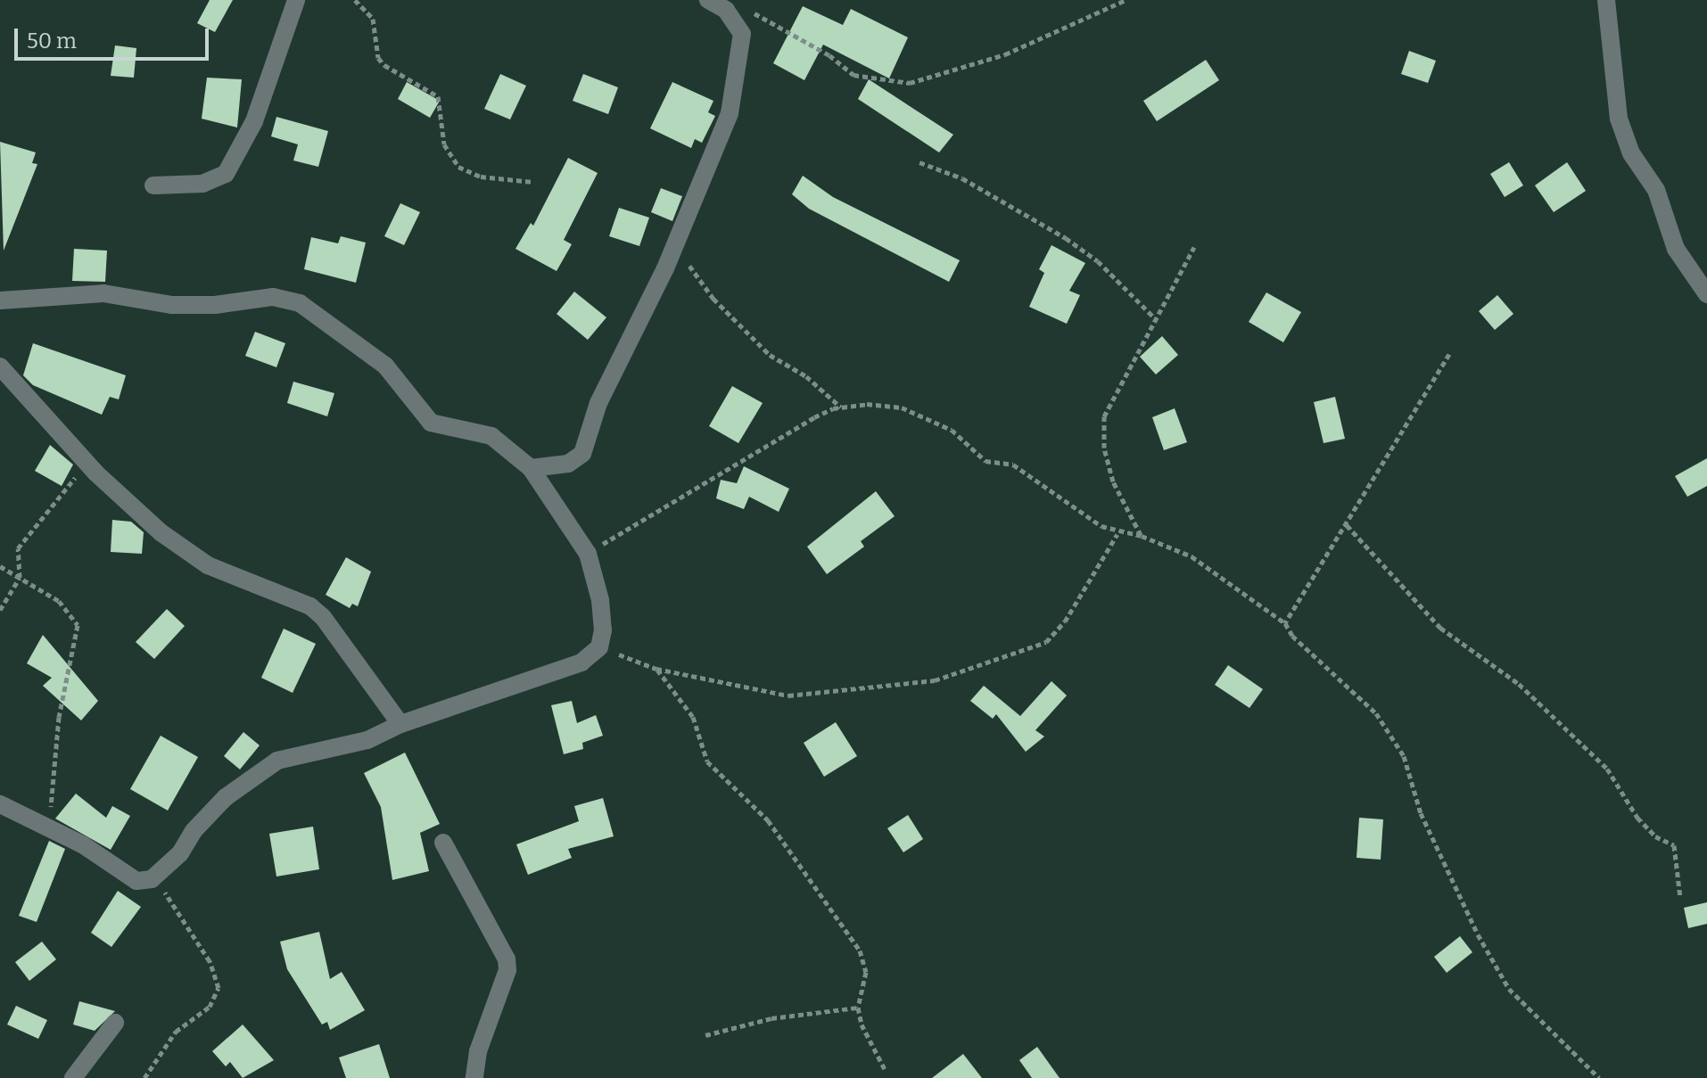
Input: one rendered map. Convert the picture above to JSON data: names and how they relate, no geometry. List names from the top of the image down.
{
  "scale_bar": "50 m"
}
